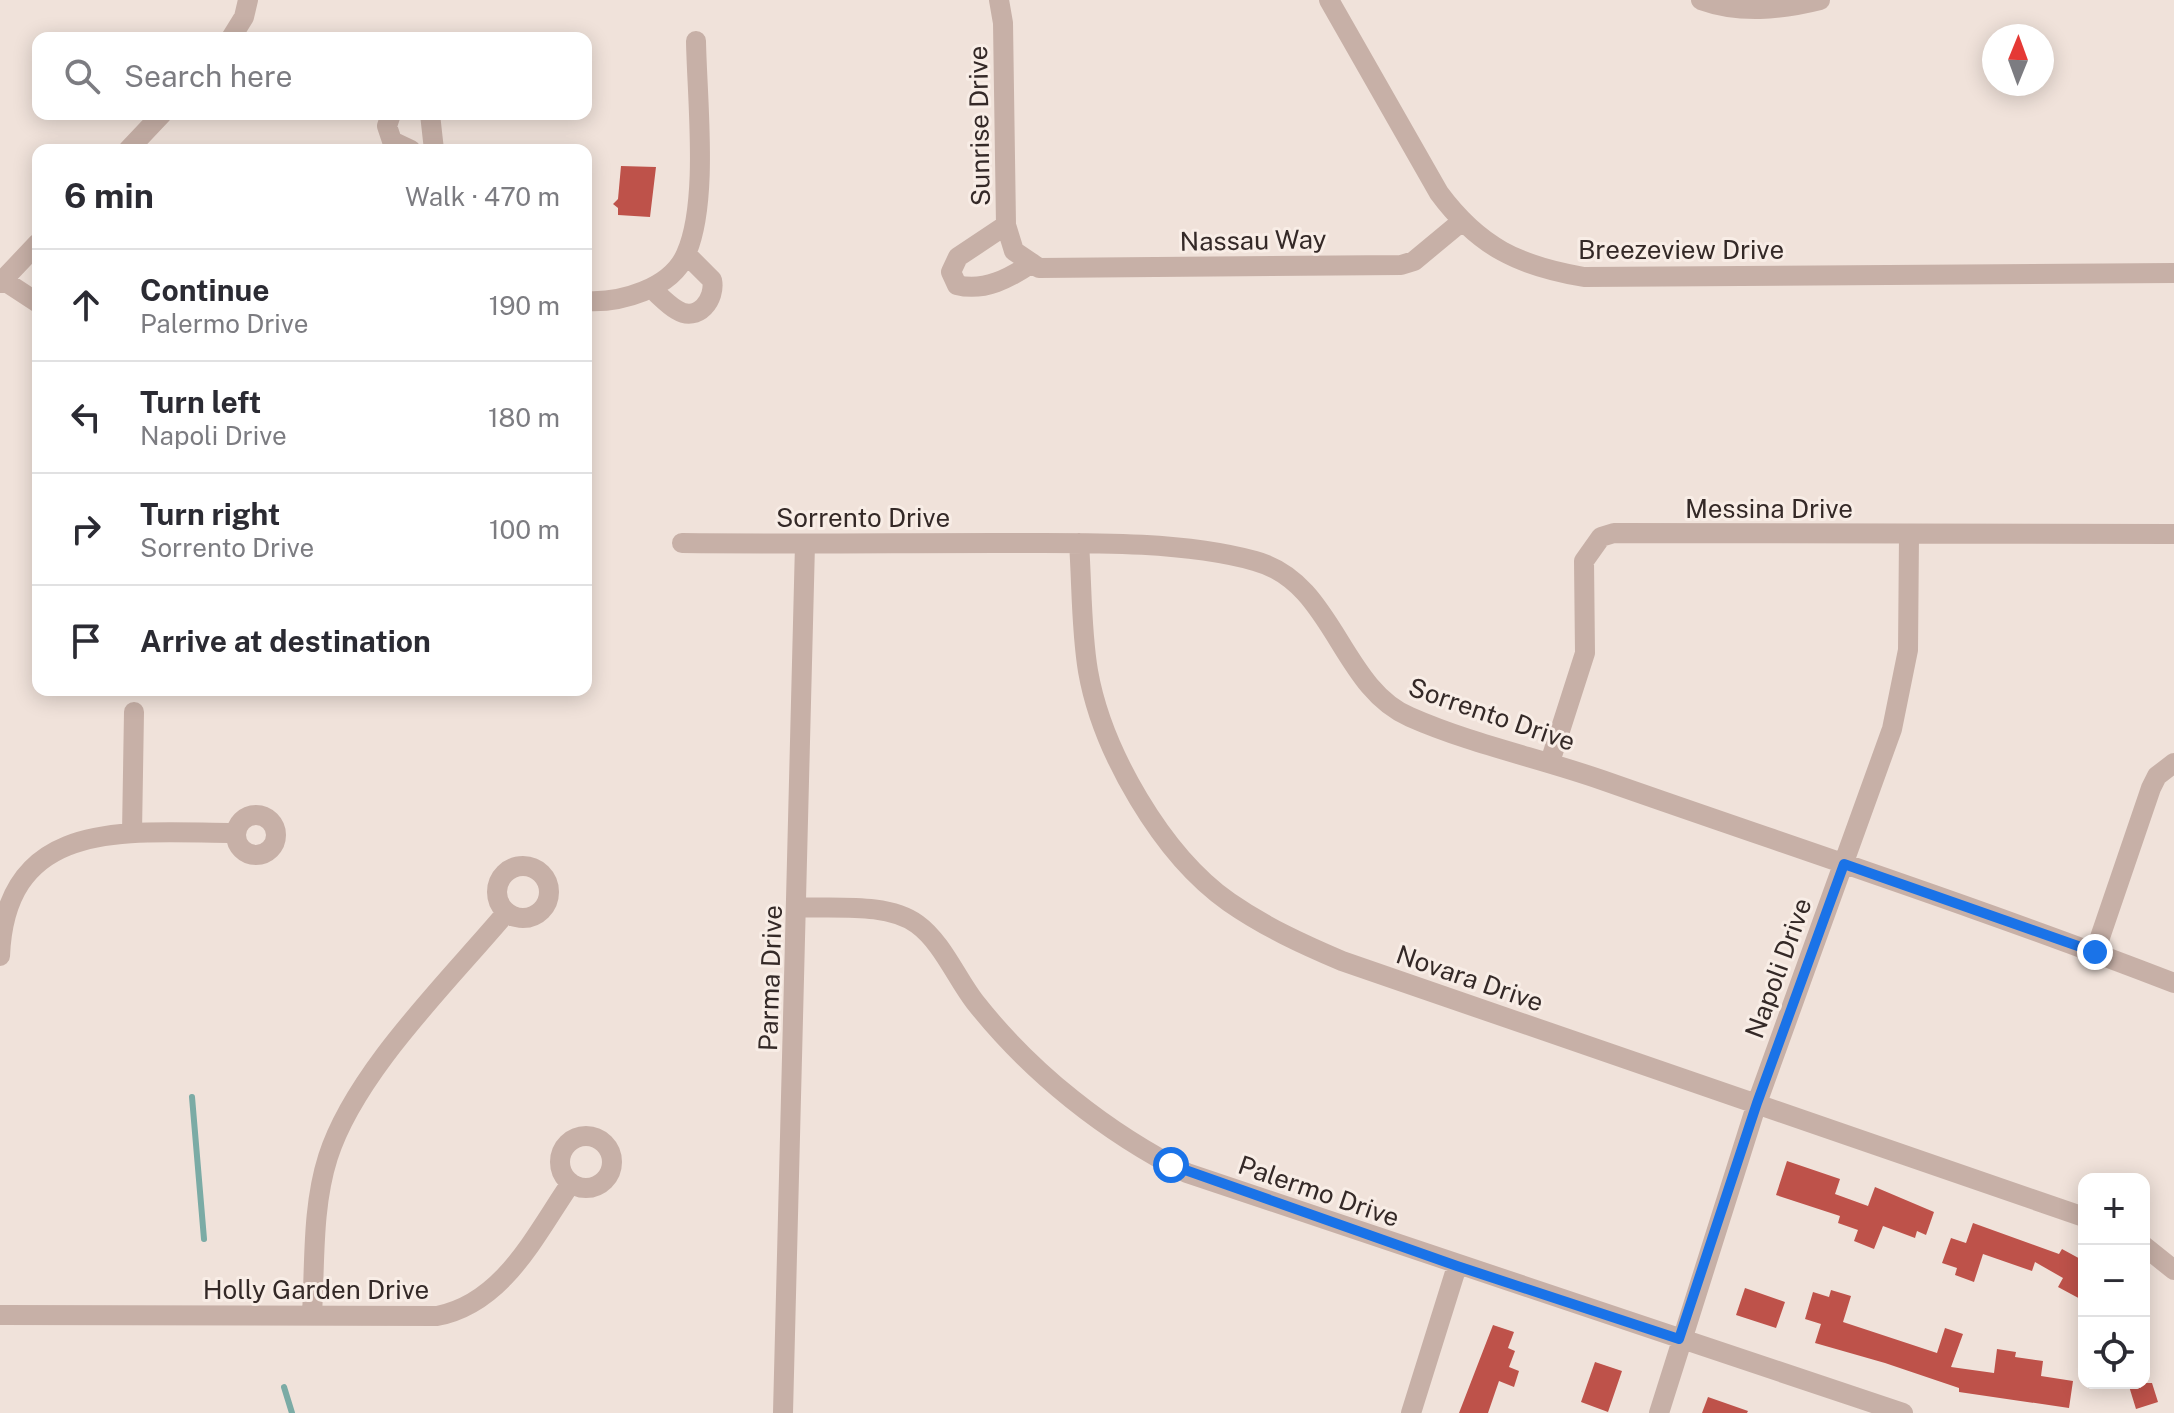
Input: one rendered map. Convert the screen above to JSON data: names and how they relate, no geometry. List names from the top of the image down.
{
  "streets": {
    "street": [
      "Sunrise Drive",
      "Nassau Way",
      "Breezeview Drive",
      "Messina Drive",
      "Sorrento Drive",
      "Napoli Drive",
      "Parma Drive",
      "Novara Drive",
      "Palermo Drive",
      "Holly Garden Drive"
    ]
  },
  "crossings": [
    ["Sunrise Drive", "Nassau Way"],
    ["Nassau Way", "Breezeview Drive"],
    ["Messina Drive", "Sorrento Drive"],
    ["Messina Drive", "Napoli Drive"],
    ["Sorrento Drive", "Napoli Drive"],
    ["Sorrento Drive", "Parma Drive"],
    ["Sorrento Drive", "Novara Drive"],
    ["Napoli Drive", "Novara Drive"],
    ["Napoli Drive", "Palermo Drive"],
    ["Parma Drive", "Palermo Drive"]
  ],
  "north": "top",
  "page": {
    "search": "Search here",
    "heading": ["6 min", "Walk · 470 m"],
    "list": [
      ["Continue", "Palermo Drive", "190 m"],
      ["Turn left", "Napoli Drive", "180 m"],
      ["Turn right", "Sorrento Drive", "100 m"],
      "Arrive at destination"
    ],
    "map_buttons": ["+", "−"]
  }
}
